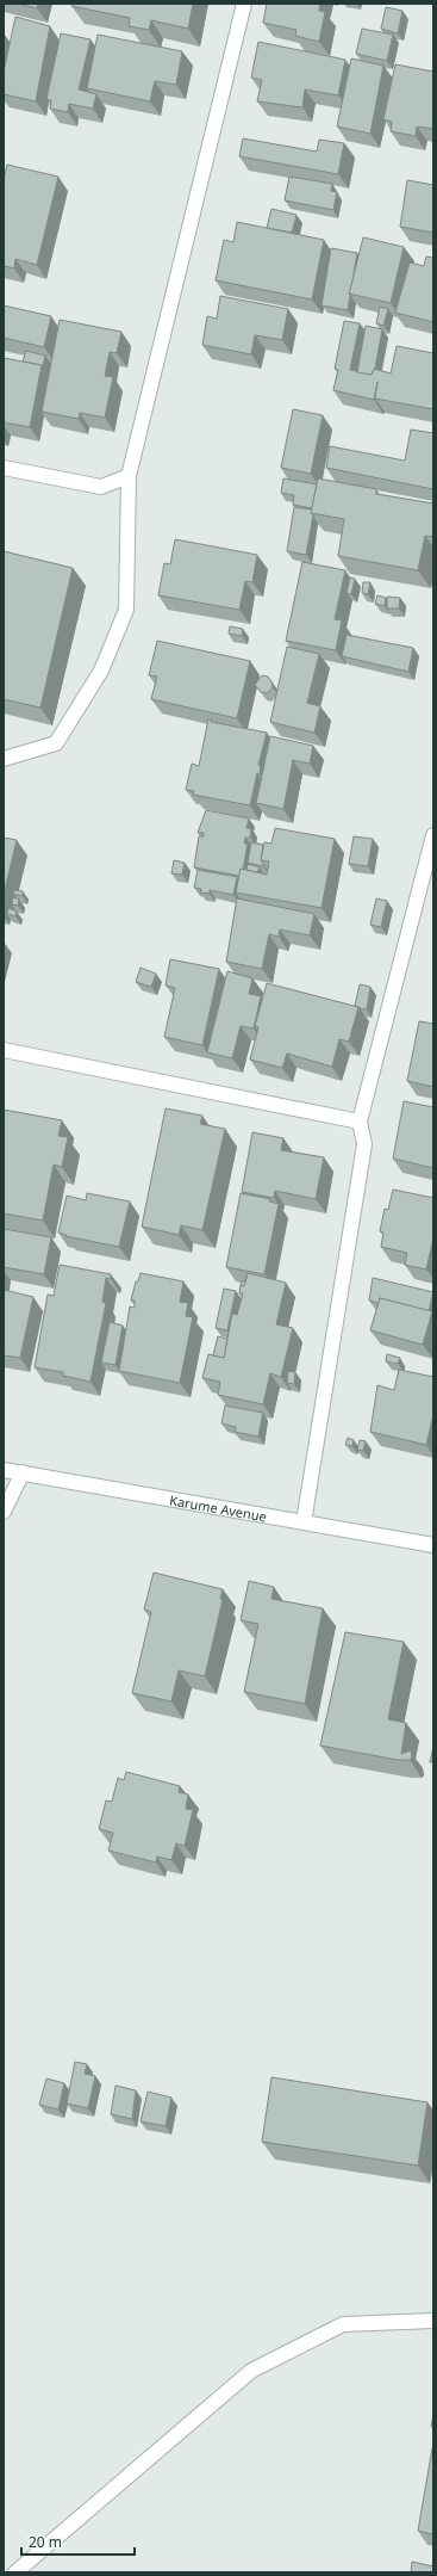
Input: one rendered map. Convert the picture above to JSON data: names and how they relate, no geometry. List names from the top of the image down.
{
  "streets": {
    "street": ["Karume Avenue"]
  },
  "scale_bar": "20 m"
}
